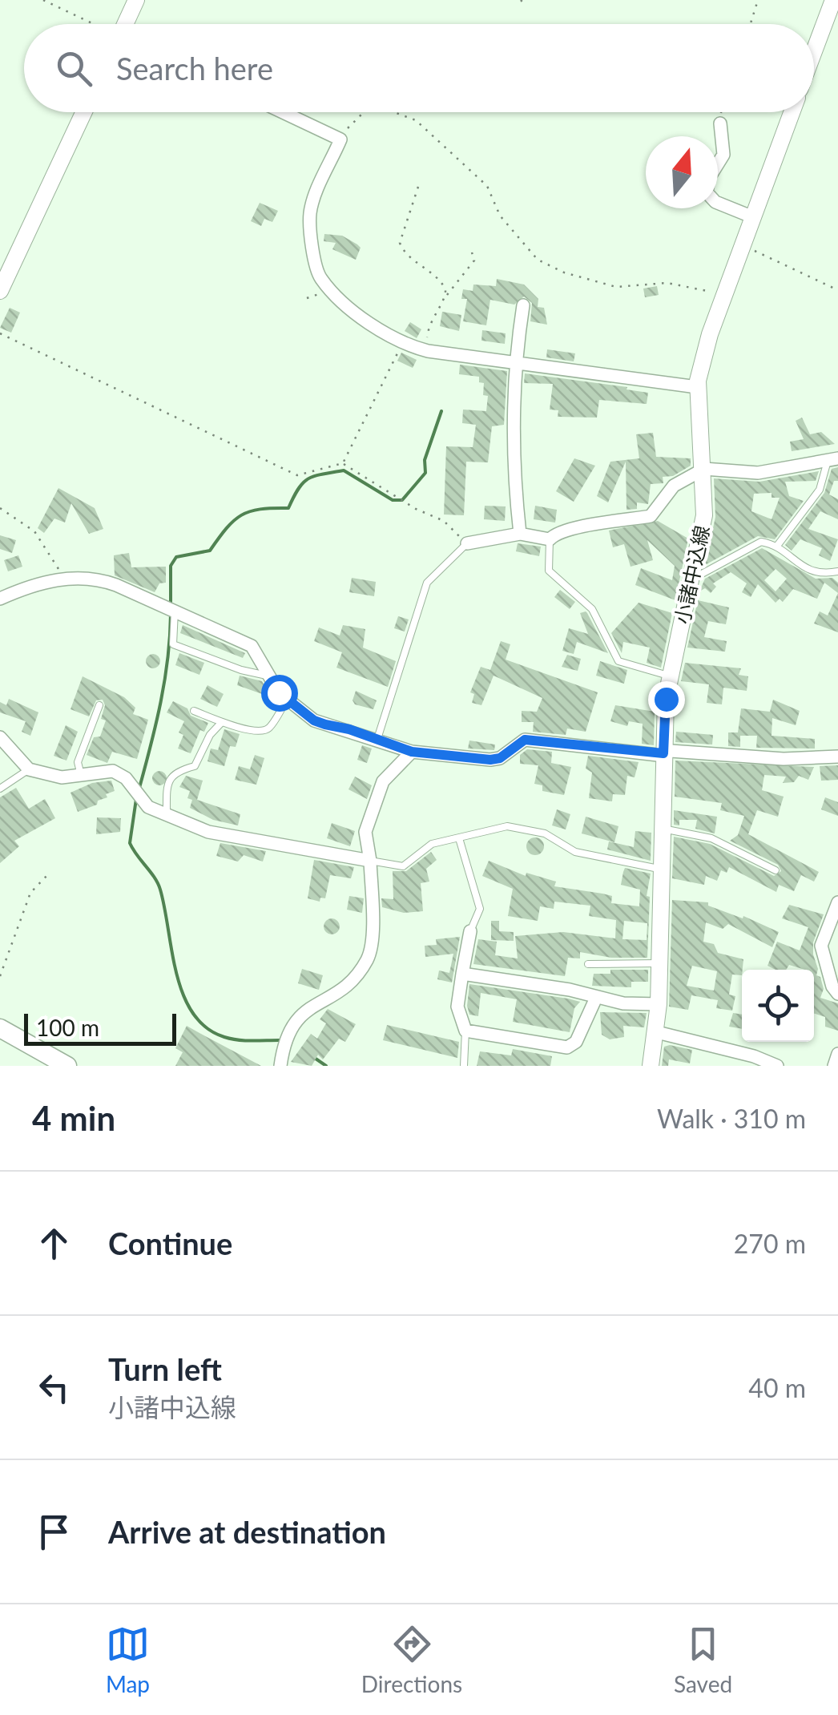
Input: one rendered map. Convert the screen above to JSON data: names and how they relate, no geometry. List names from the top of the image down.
{
  "streets": {
    "main road": ["小諸中込線"]
  },
  "scale_bar": "100 m",
  "north": "top",
  "page": {
    "search": "Search here",
    "scale": "100 m",
    "heading": ["4 min", "Walk · 310 m"],
    "list": [
      ["Continue", "270 m"],
      ["Turn left", "小諸中込線", "40 m"],
      "Arrive at destination"
    ],
    "nav": ["Map", "Directions", "Saved"]
  }
}
